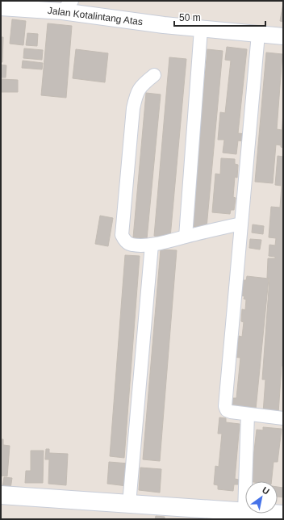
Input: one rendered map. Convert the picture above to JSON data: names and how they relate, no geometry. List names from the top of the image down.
{
  "streets": {
    "street": ["Jalan Kotalintang Atas"]
  },
  "scale_bar": "50 m",
  "north": "top right"
}
